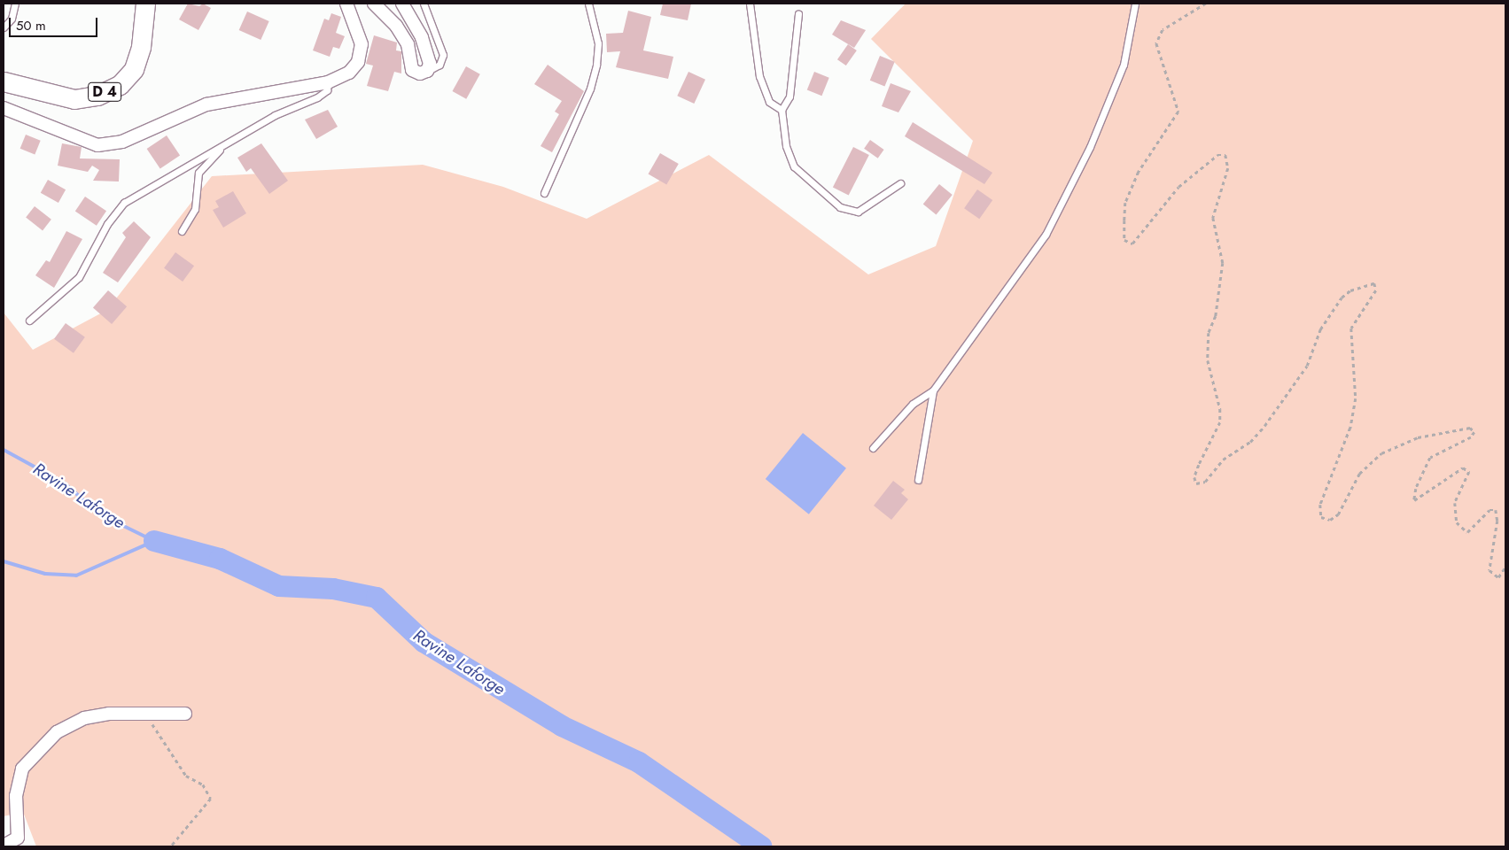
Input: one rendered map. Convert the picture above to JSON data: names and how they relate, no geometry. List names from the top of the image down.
{
  "streets": {
    "main road": ["D 4"]
  },
  "water": ["Ravine Laforge"],
  "scale_bar": "50 m"
}
